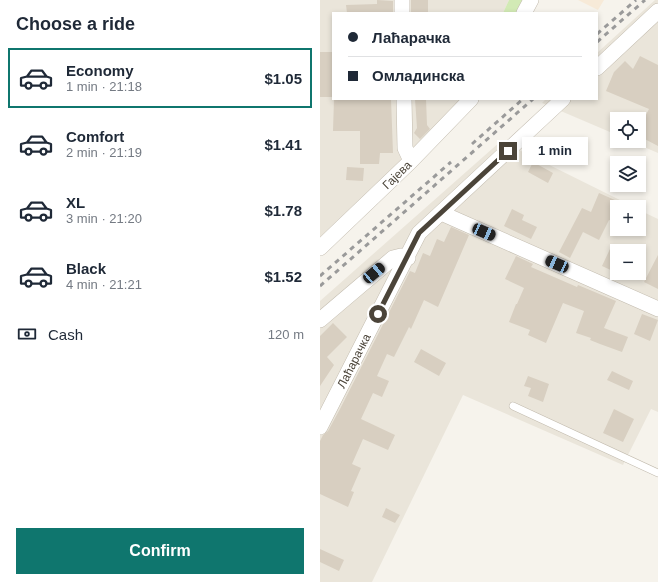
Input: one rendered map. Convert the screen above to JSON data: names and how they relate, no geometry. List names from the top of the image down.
{
  "streets": {
    "street": ["Гајева", "Лаћарачка"]
  },
  "page": {
    "heading": "Choose a ride",
    "banner": ["Лаћарачка", "Омладинска"],
    "list": [
      {
        "name": "Economy",
        "note": "1 min · 21:18",
        "value": "$1.05"
      },
      {
        "name": "Comfort",
        "note": "2 min · 21:19",
        "value": "$1.41"
      },
      {
        "name": "XL",
        "note": "3 min · 21:20",
        "value": "$1.78"
      },
      {
        "name": "Black",
        "note": "4 min · 21:21",
        "value": "$1.52"
      }
    ],
    "map_buttons": ["+", "−"],
    "bubble": "1 min",
    "pay": ["Cash", "120 m"],
    "buttons": "Confirm"
  }
}
